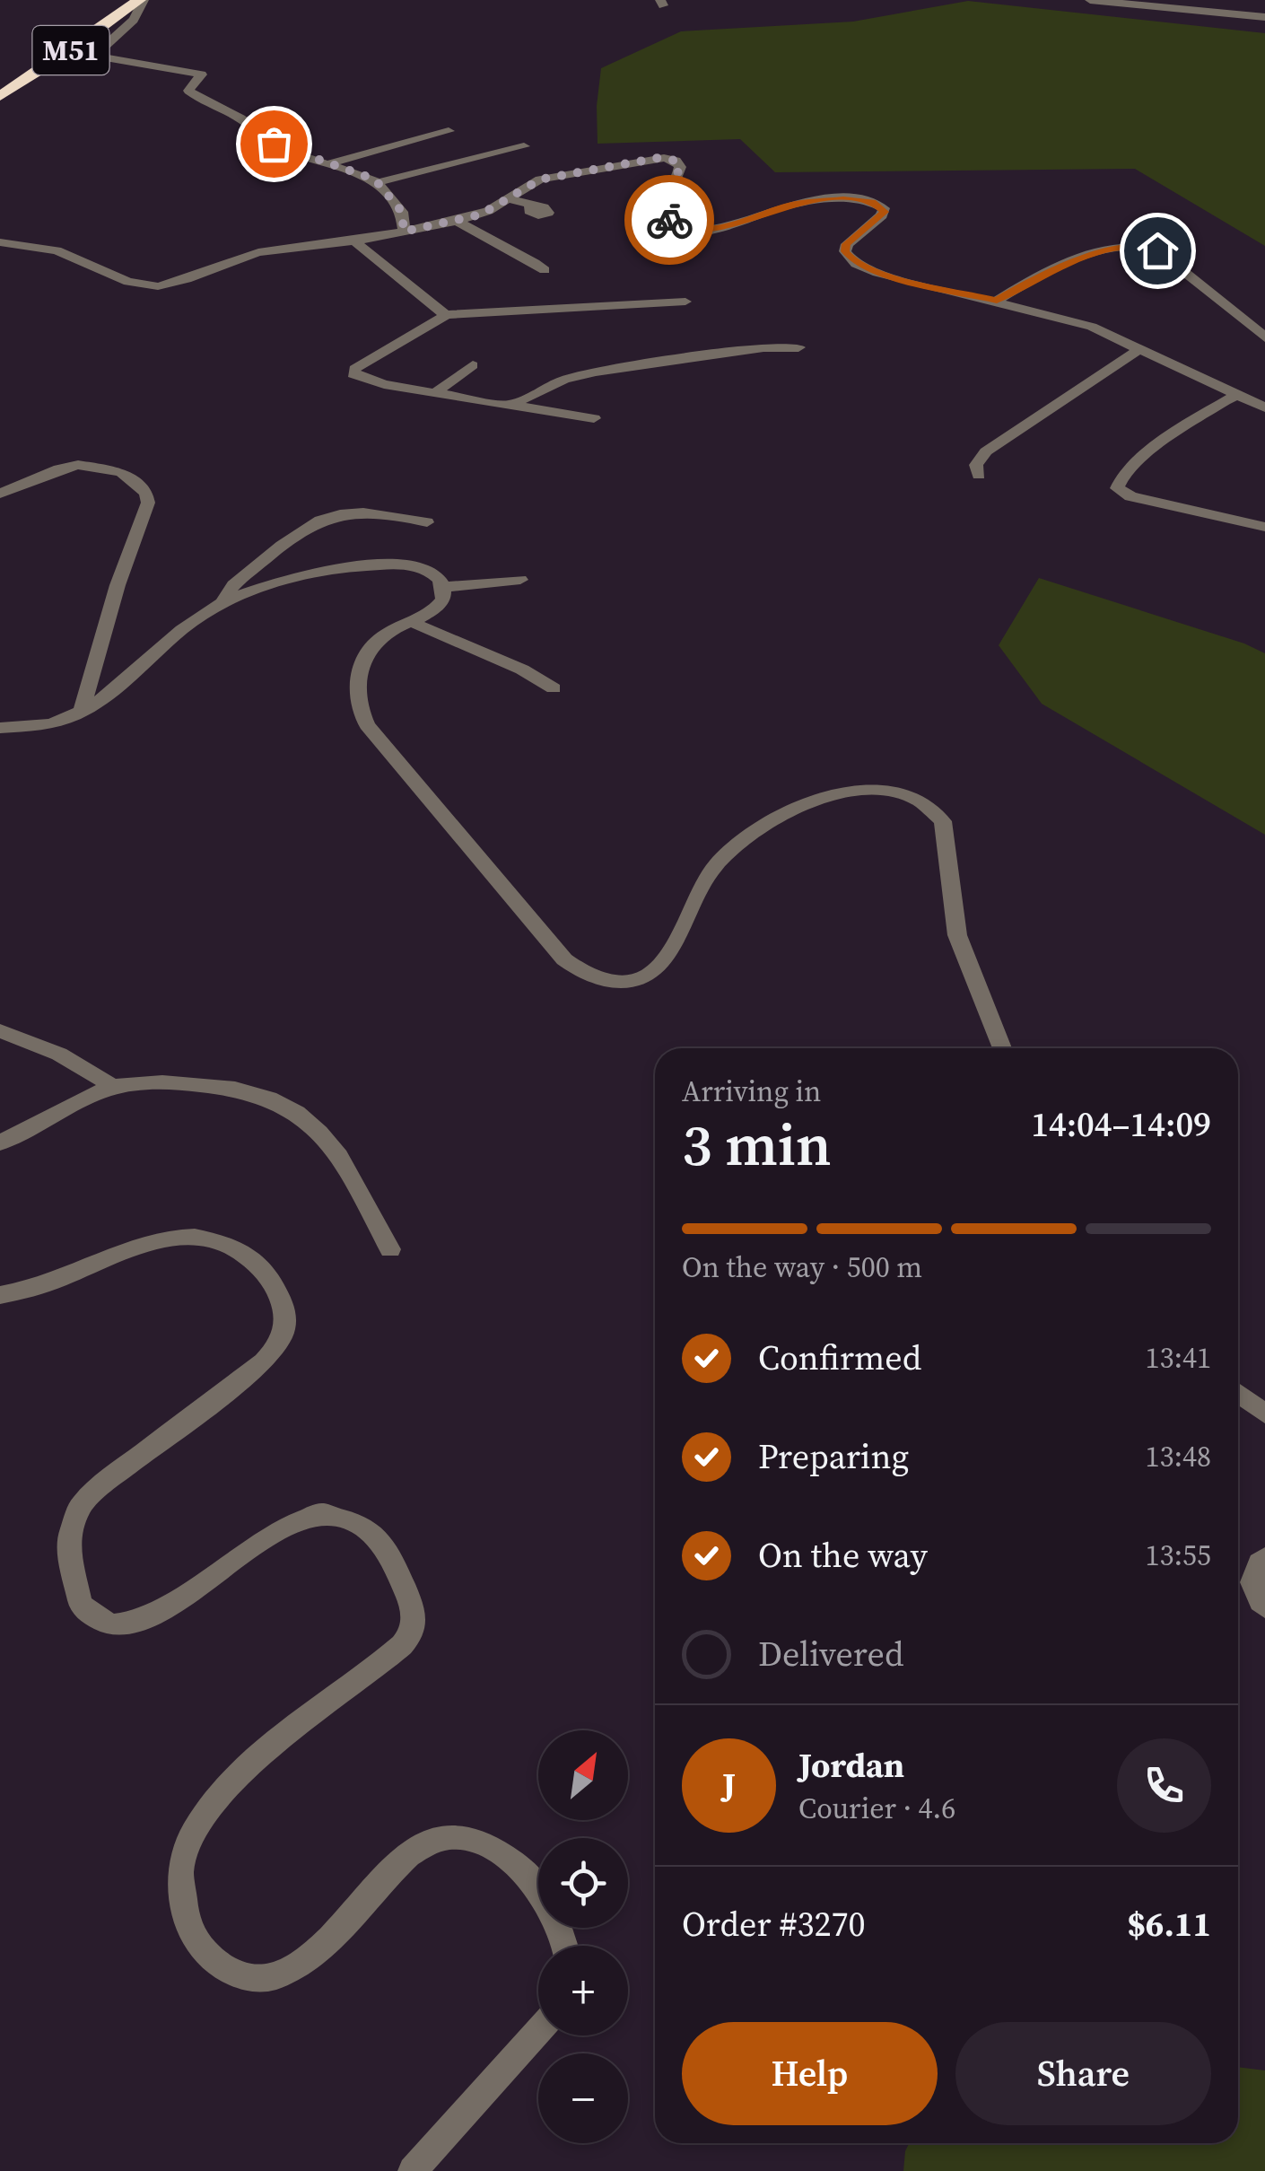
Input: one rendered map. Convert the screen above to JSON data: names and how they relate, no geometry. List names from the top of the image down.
{
  "streets": {
    "highway": ["M51"]
  },
  "north": "top right",
  "page": {
    "heading": ["3 min", "Arriving in", "14:04–14:09"],
    "panel": [
      "Jordan",
      "Courier · 4.6",
      "Order #3270",
      "$6.11"
    ],
    "bar": "On the way · 500 m",
    "list": [
      ["Confirmed", "13:41"],
      ["Preparing", "13:48"],
      ["On the way", "13:55"],
      "Delivered"
    ],
    "map_buttons": ["+", "−"],
    "round": "J",
    "buttons": ["Help", "Share"]
  }
}
